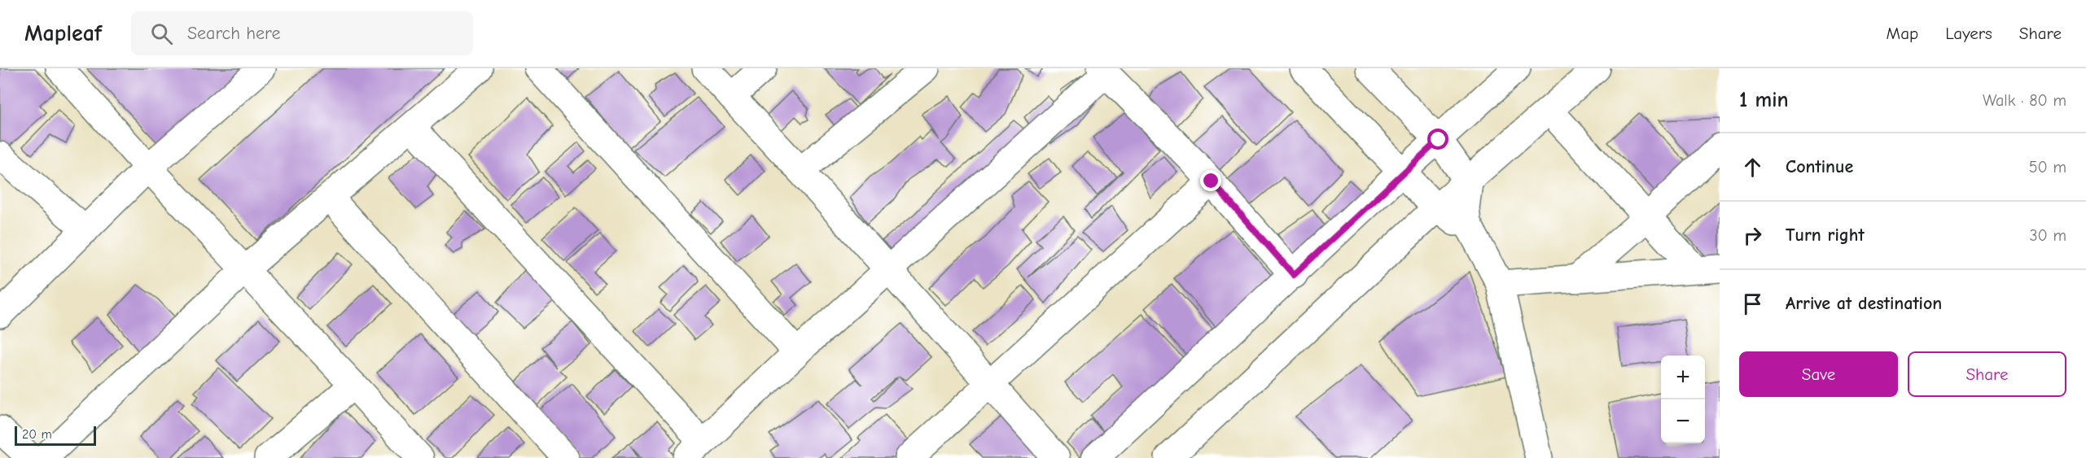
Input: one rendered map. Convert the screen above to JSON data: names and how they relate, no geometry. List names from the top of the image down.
{
  "scale_bar": "20 m",
  "page": {
    "header": "Mapleaf",
    "search": "Search here",
    "nav": ["Map", "Layers", "Share"],
    "heading": ["1 min", "Walk · 80 m"],
    "list": [
      ["Continue", "50 m"],
      ["Turn right", "30 m"],
      "Arrive at destination"
    ],
    "buttons": ["Save", "Share"],
    "map_buttons": ["+", "−"],
    "scale": "20 m"
  }
}
